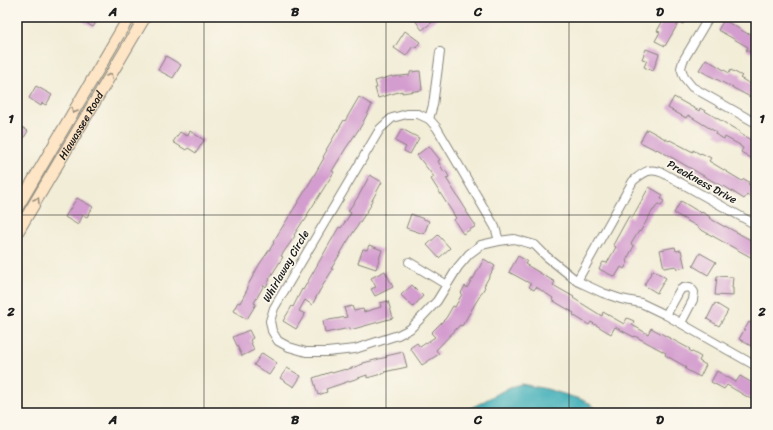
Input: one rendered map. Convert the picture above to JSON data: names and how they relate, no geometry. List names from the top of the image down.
{
  "streets": {
    "street": ["Hiawassee Road", "Preakness Drive", "Whirlaway Circle"]
  },
  "crossings": [
    ["Preakness Drive", "Whirlaway Circle"]
  ],
  "grid": {
    "columns": [
      "A",
      "B",
      "C",
      "D"
    ],
    "rows": ["1", "2"]
  }
}
